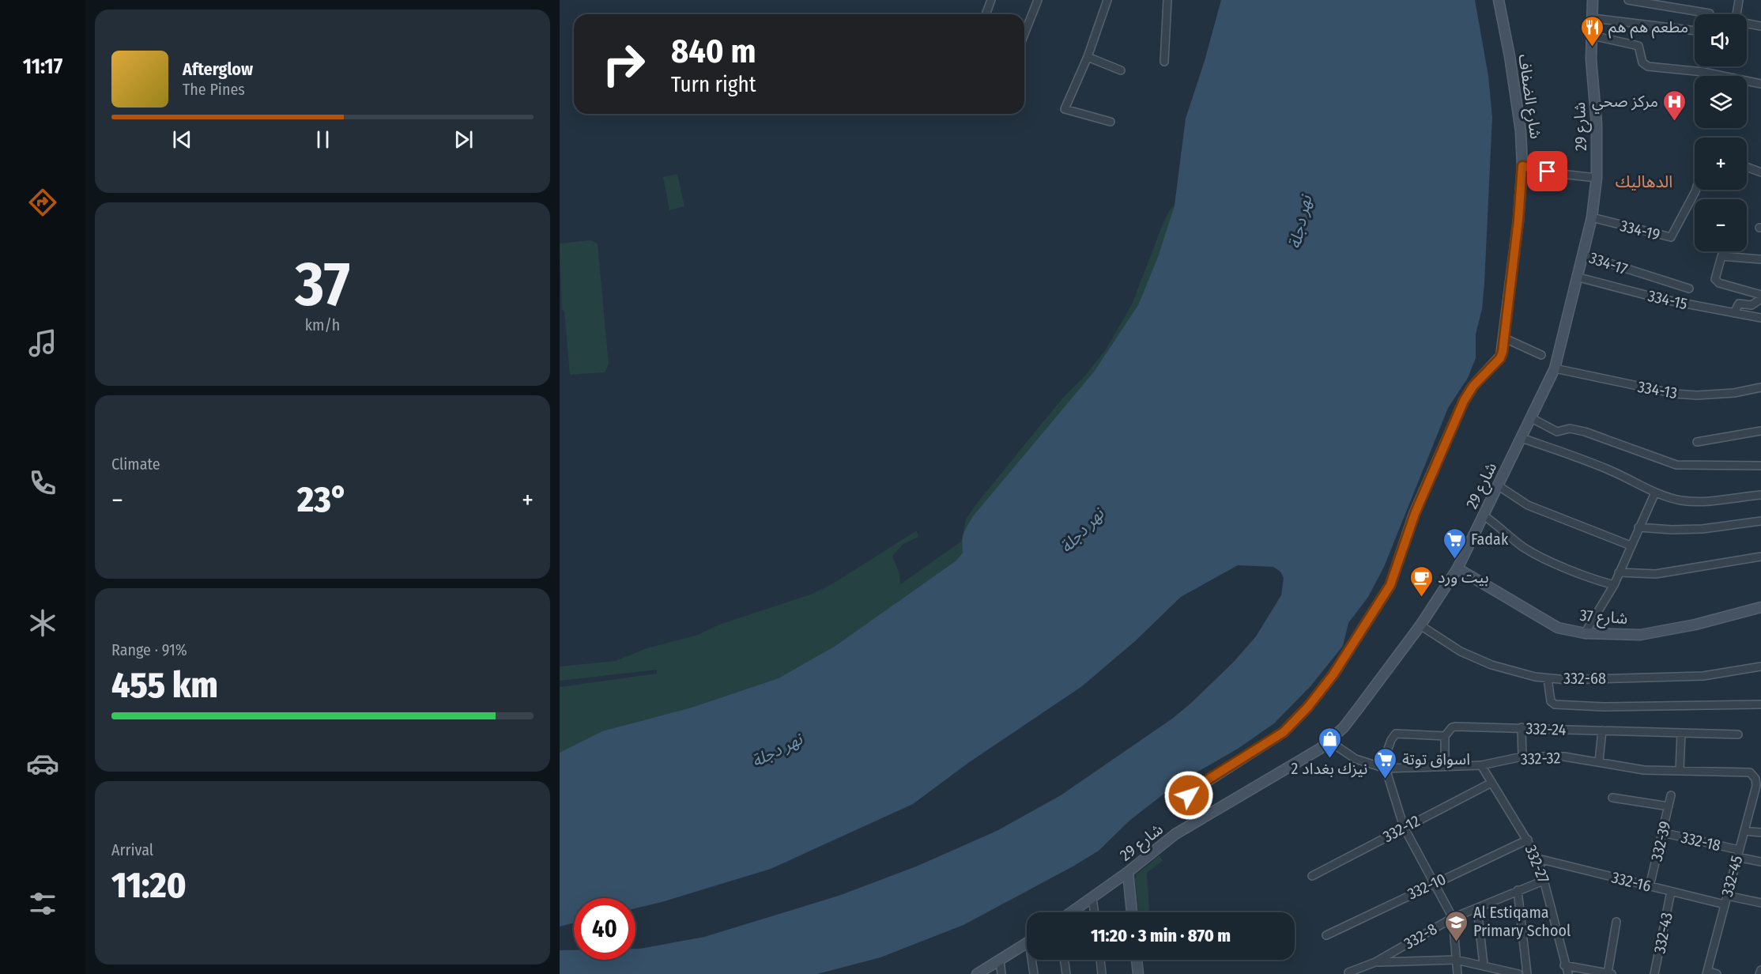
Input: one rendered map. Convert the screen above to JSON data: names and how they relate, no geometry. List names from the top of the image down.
{
  "streets": {
    "street": [
      "شارع الضفاف",
      "شارع 29",
      "334-19",
      "334-17",
      "334-15",
      "334-13",
      "شارع 37",
      "332-68",
      "332-24",
      "332-32",
      "332-12",
      "332-39",
      "332-18",
      "332-27",
      "332-45",
      "332-16",
      "332-10",
      "332-43",
      "332-8"
    ]
  },
  "crossings": [
    ["شارع الضفاف", "شارع 29"],
    ["شارع 29", "334-19"],
    ["شارع 29", "334-17"],
    ["شارع 29", "334-15"],
    ["شارع 29", "334-13"],
    ["شارع 29", "شارع 37"],
    ["شارع 29", "332-68"],
    ["شارع 29", "332-32"],
    ["332-24", "332-32"],
    ["332-32", "332-27"],
    ["332-32", "332-45"],
    ["332-12", "332-27"],
    ["332-39", "332-18"],
    ["332-39", "332-16"],
    ["332-18", "332-45"],
    ["332-27", "332-16"],
    ["332-27", "332-10"],
    ["332-27", "332-8"],
    ["332-45", "332-16"],
    ["332-16", "332-43"]
  ],
  "districts": ["الدهاليك"],
  "water": ["نهر دجلة"],
  "places": {
    "restaurant": ["مطعم هم هم"],
    "hospital": ["مركز صحي"],
    "supermarket": ["Fadak", "اسواق توتة"],
    "cafe": ["بيت ورد"],
    "shop": ["نيزك بغداد 2"],
    "school or university": ["Al Estiqama Primary School"]
  },
  "page": {
    "tabs": "11:17",
    "map_buttons": ["+", "−"],
    "turn": ["840 m", "Turn right"],
    "song": ["Afterglow", "The Pines"],
    "tile": [
      ["37", "km/h"],
      "Climate",
      ["Range · 91%", "455 km"],
      ["Arrival", "11:20"]
    ],
    "heat": ["−", "23°", "+"],
    "limit": "40",
    "trip": "11:20 · 3 min · 870 m"
  }
}
